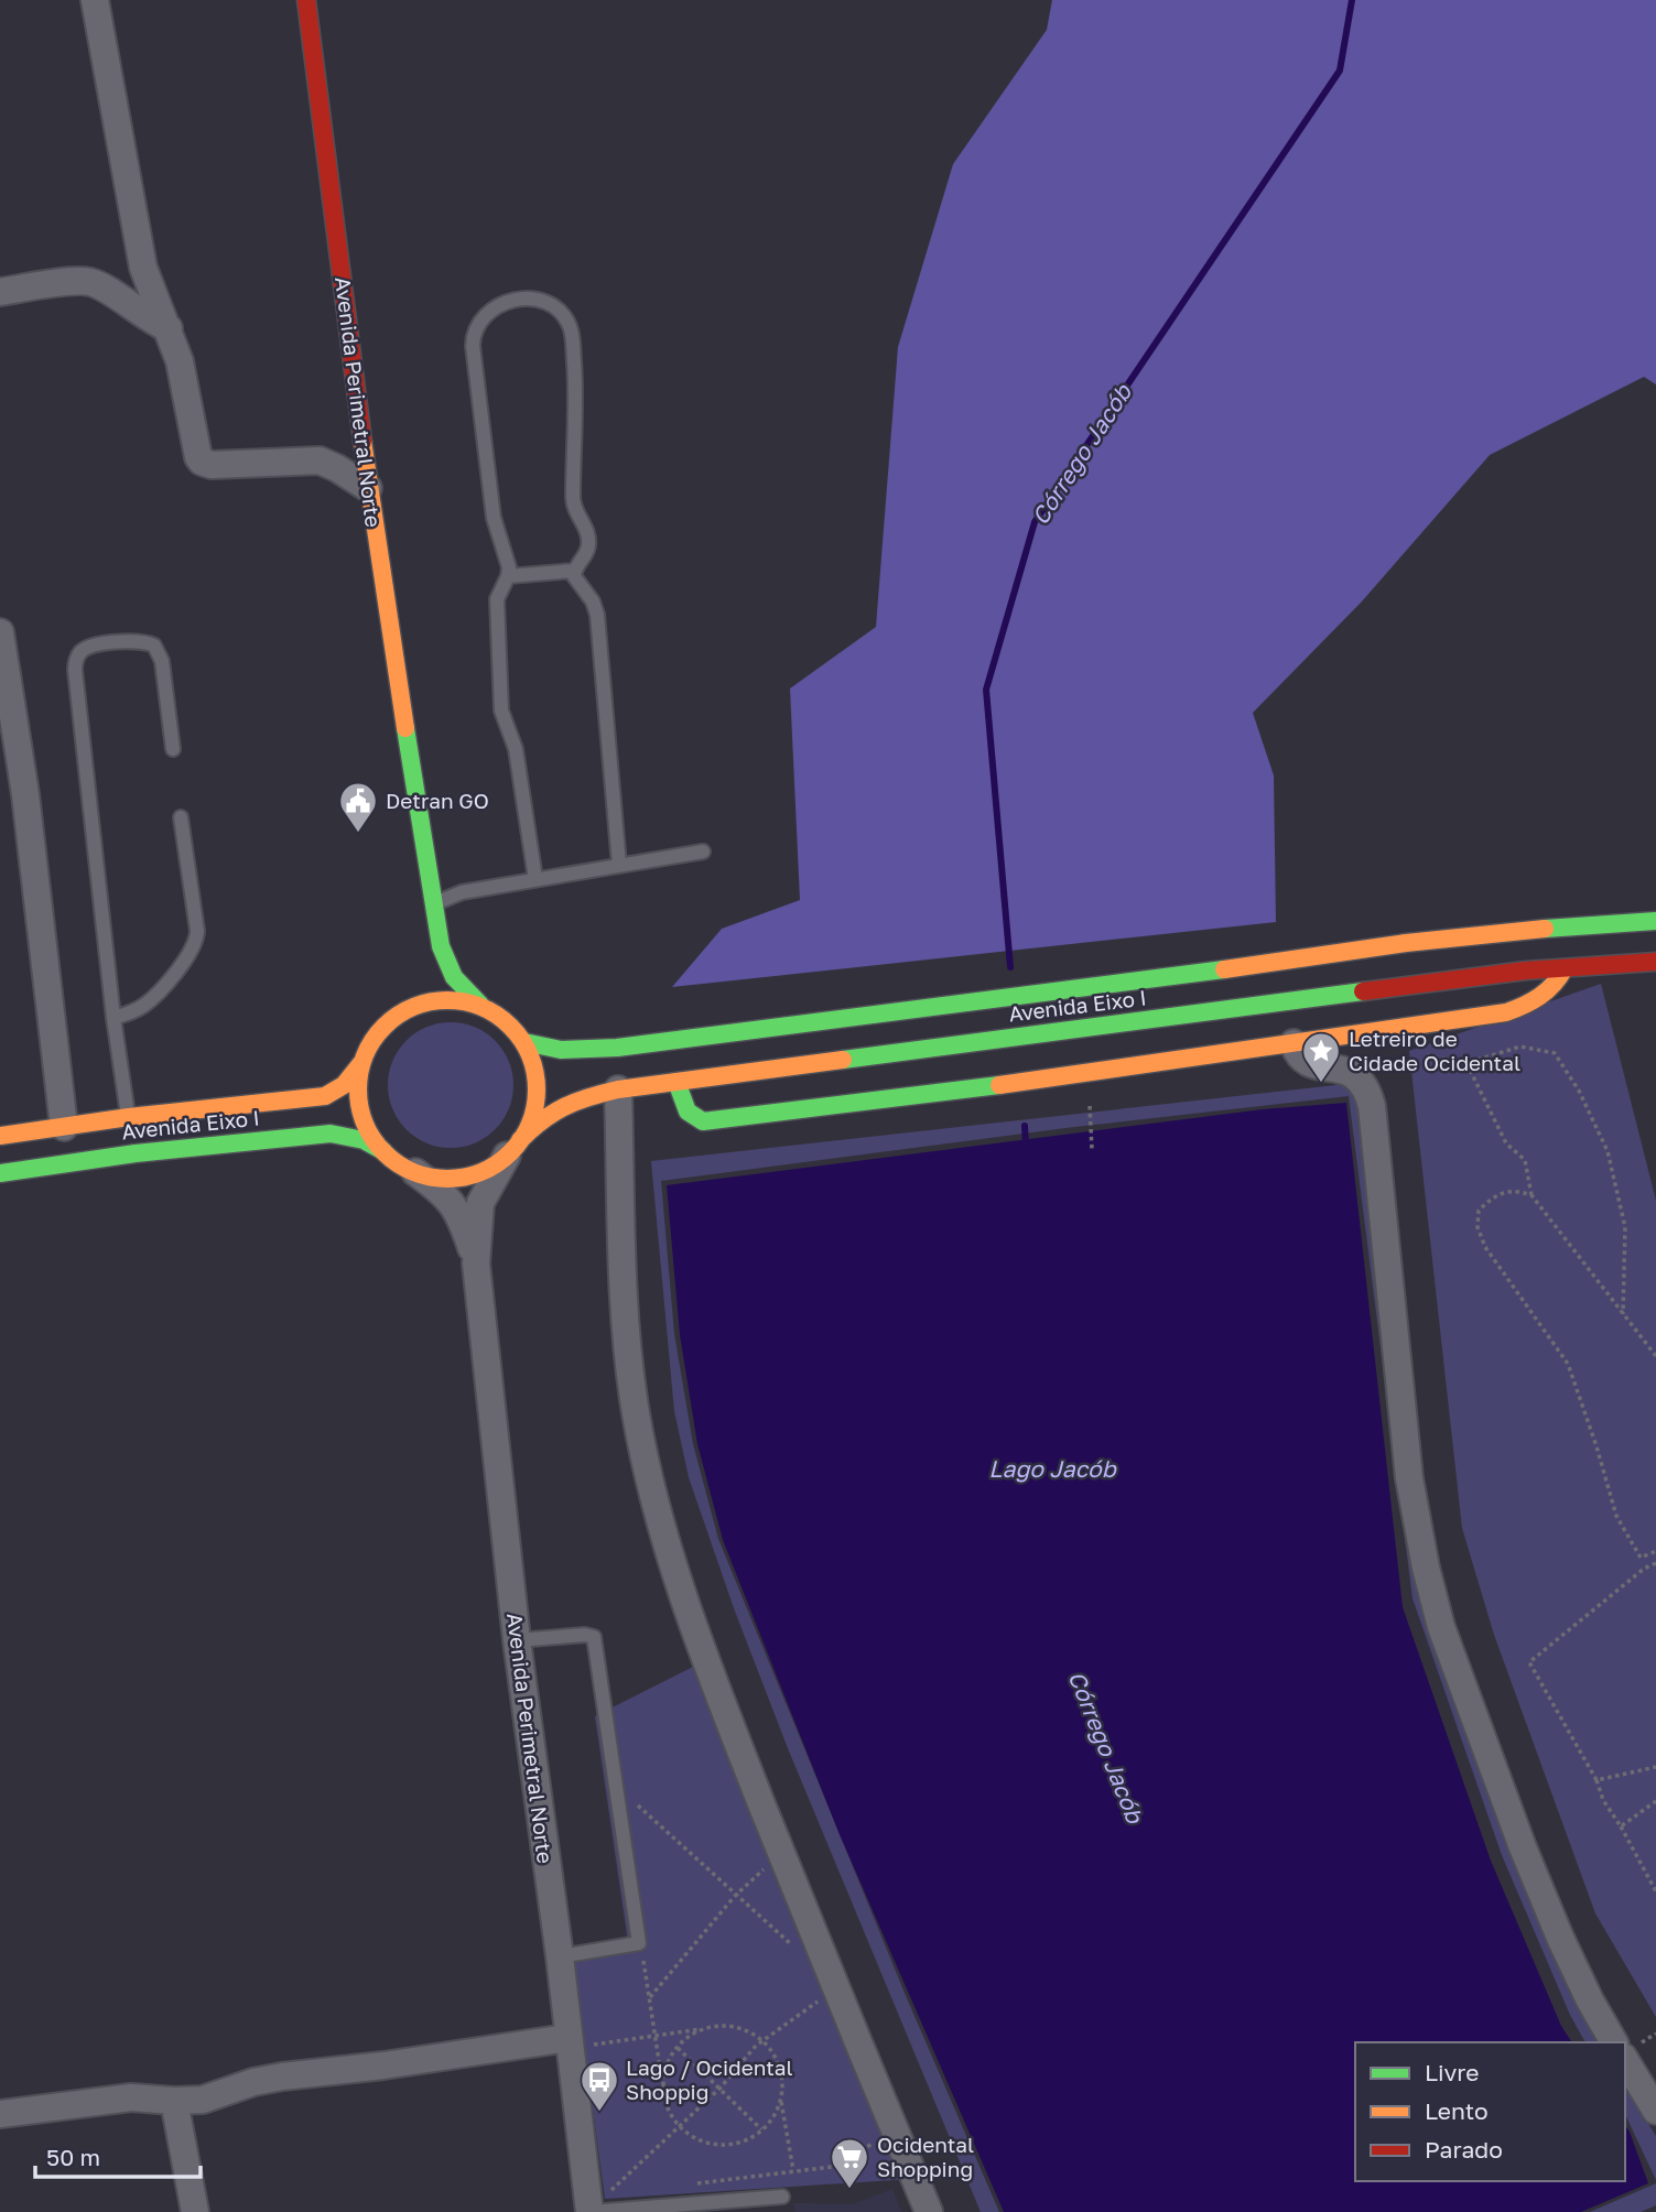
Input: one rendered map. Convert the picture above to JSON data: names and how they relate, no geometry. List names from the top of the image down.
{
  "streets": {
    "main road": ["Avenida Perimetral Norte", "Avenida Eixo I"]
  },
  "crossings": [
    ["Avenida Perimetral Norte", "Avenida Eixo I"]
  ],
  "water": ["Córrego Jacób", "Lago Jacób"],
  "places": {
    "public building": ["Detran GO"],
    "place": ["Letreiro de Cidade Ocidental"],
    "bus stop": ["Lago / Ocidental Shoppig"],
    "supermarket": ["Ocidental Shopping"]
  },
  "legend": ["Livre", "Lento", "Parado"],
  "scale_bar": "50 m"
}
